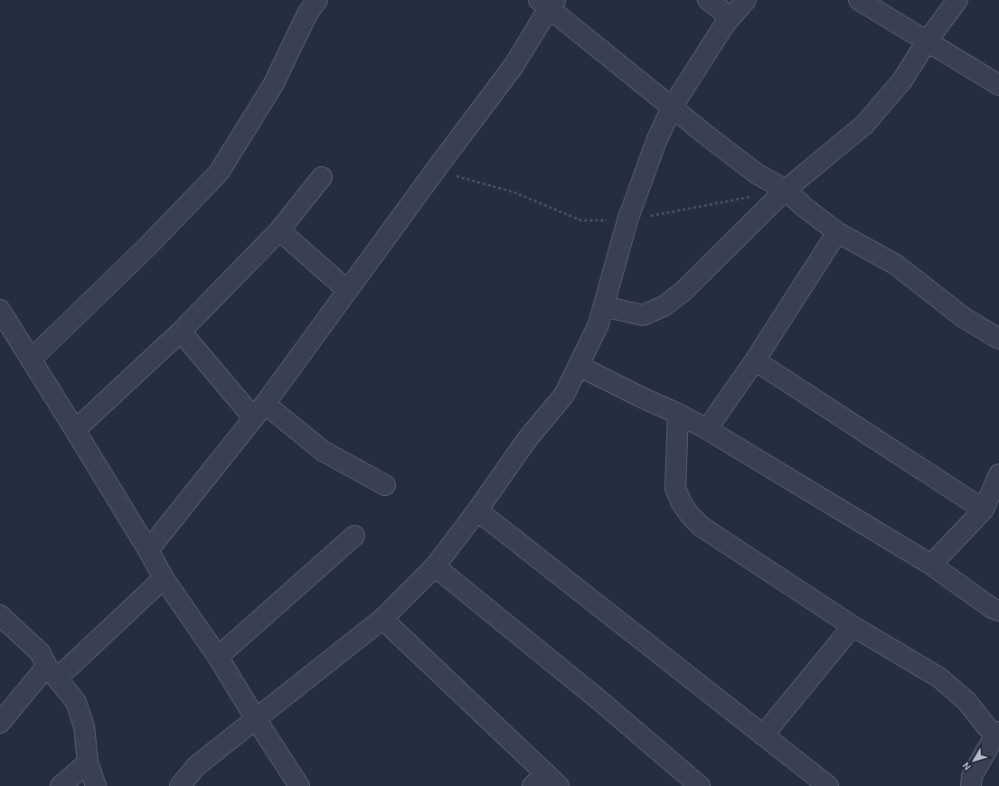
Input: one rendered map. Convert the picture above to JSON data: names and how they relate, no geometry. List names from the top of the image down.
{
  "north": "bottom left"
}
